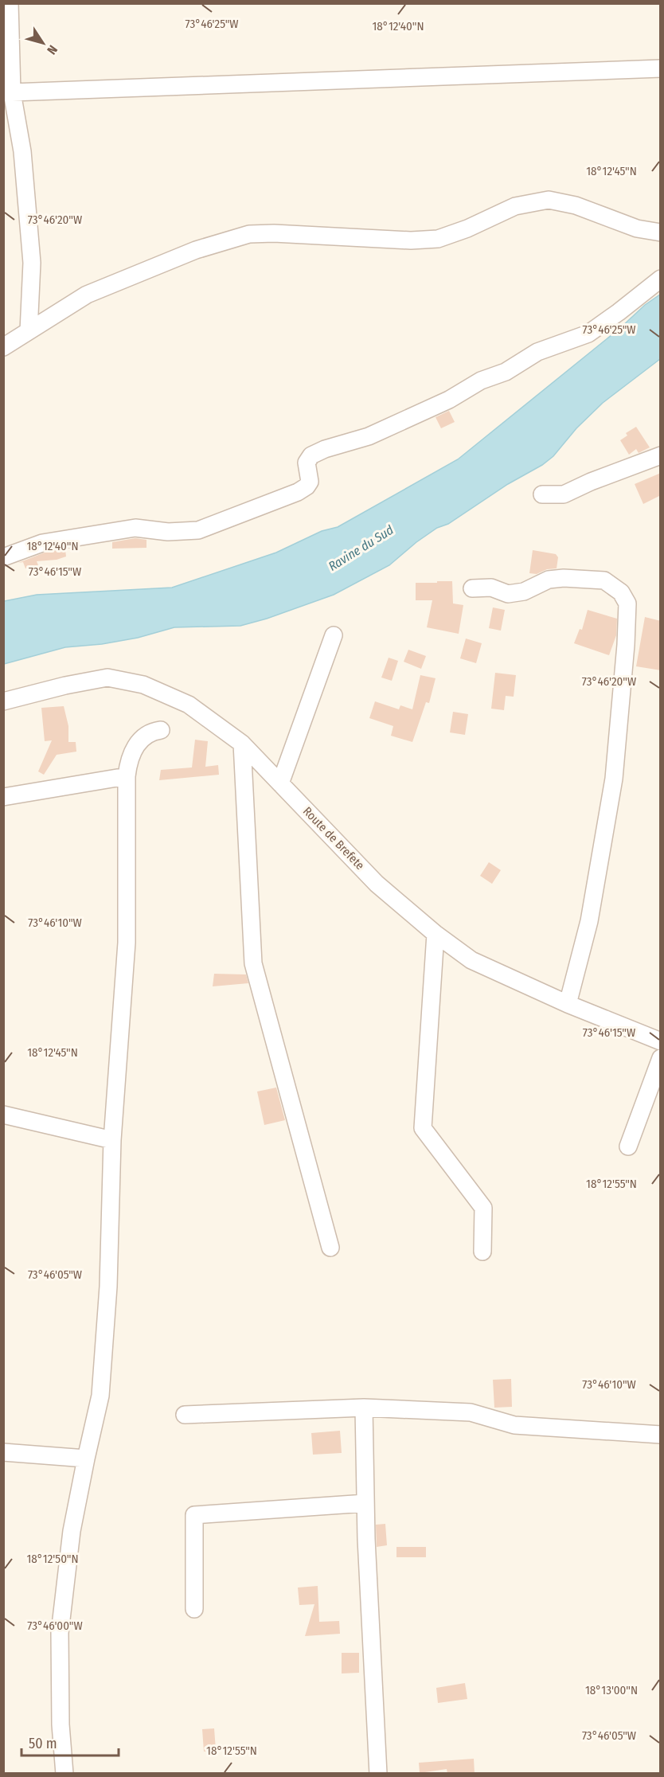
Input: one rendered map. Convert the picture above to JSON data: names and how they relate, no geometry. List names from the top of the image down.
{
  "streets": {
    "street": ["Route de Brefete"]
  },
  "water": ["Ravine du Sud"],
  "scale_bar": "50 m",
  "north": "bottom right",
  "coordinates": [
    "73°46'25\"W",
    "18°12'40\"N",
    "18°12'45\"N",
    "73°46'20\"W",
    "73°46'15\"W",
    "73°46'10\"W",
    "18°12'55\"N",
    "73°46'05\"W",
    "18°12'50\"N",
    "73°46'00\"W",
    "18°13'00\"N"
  ]
}
